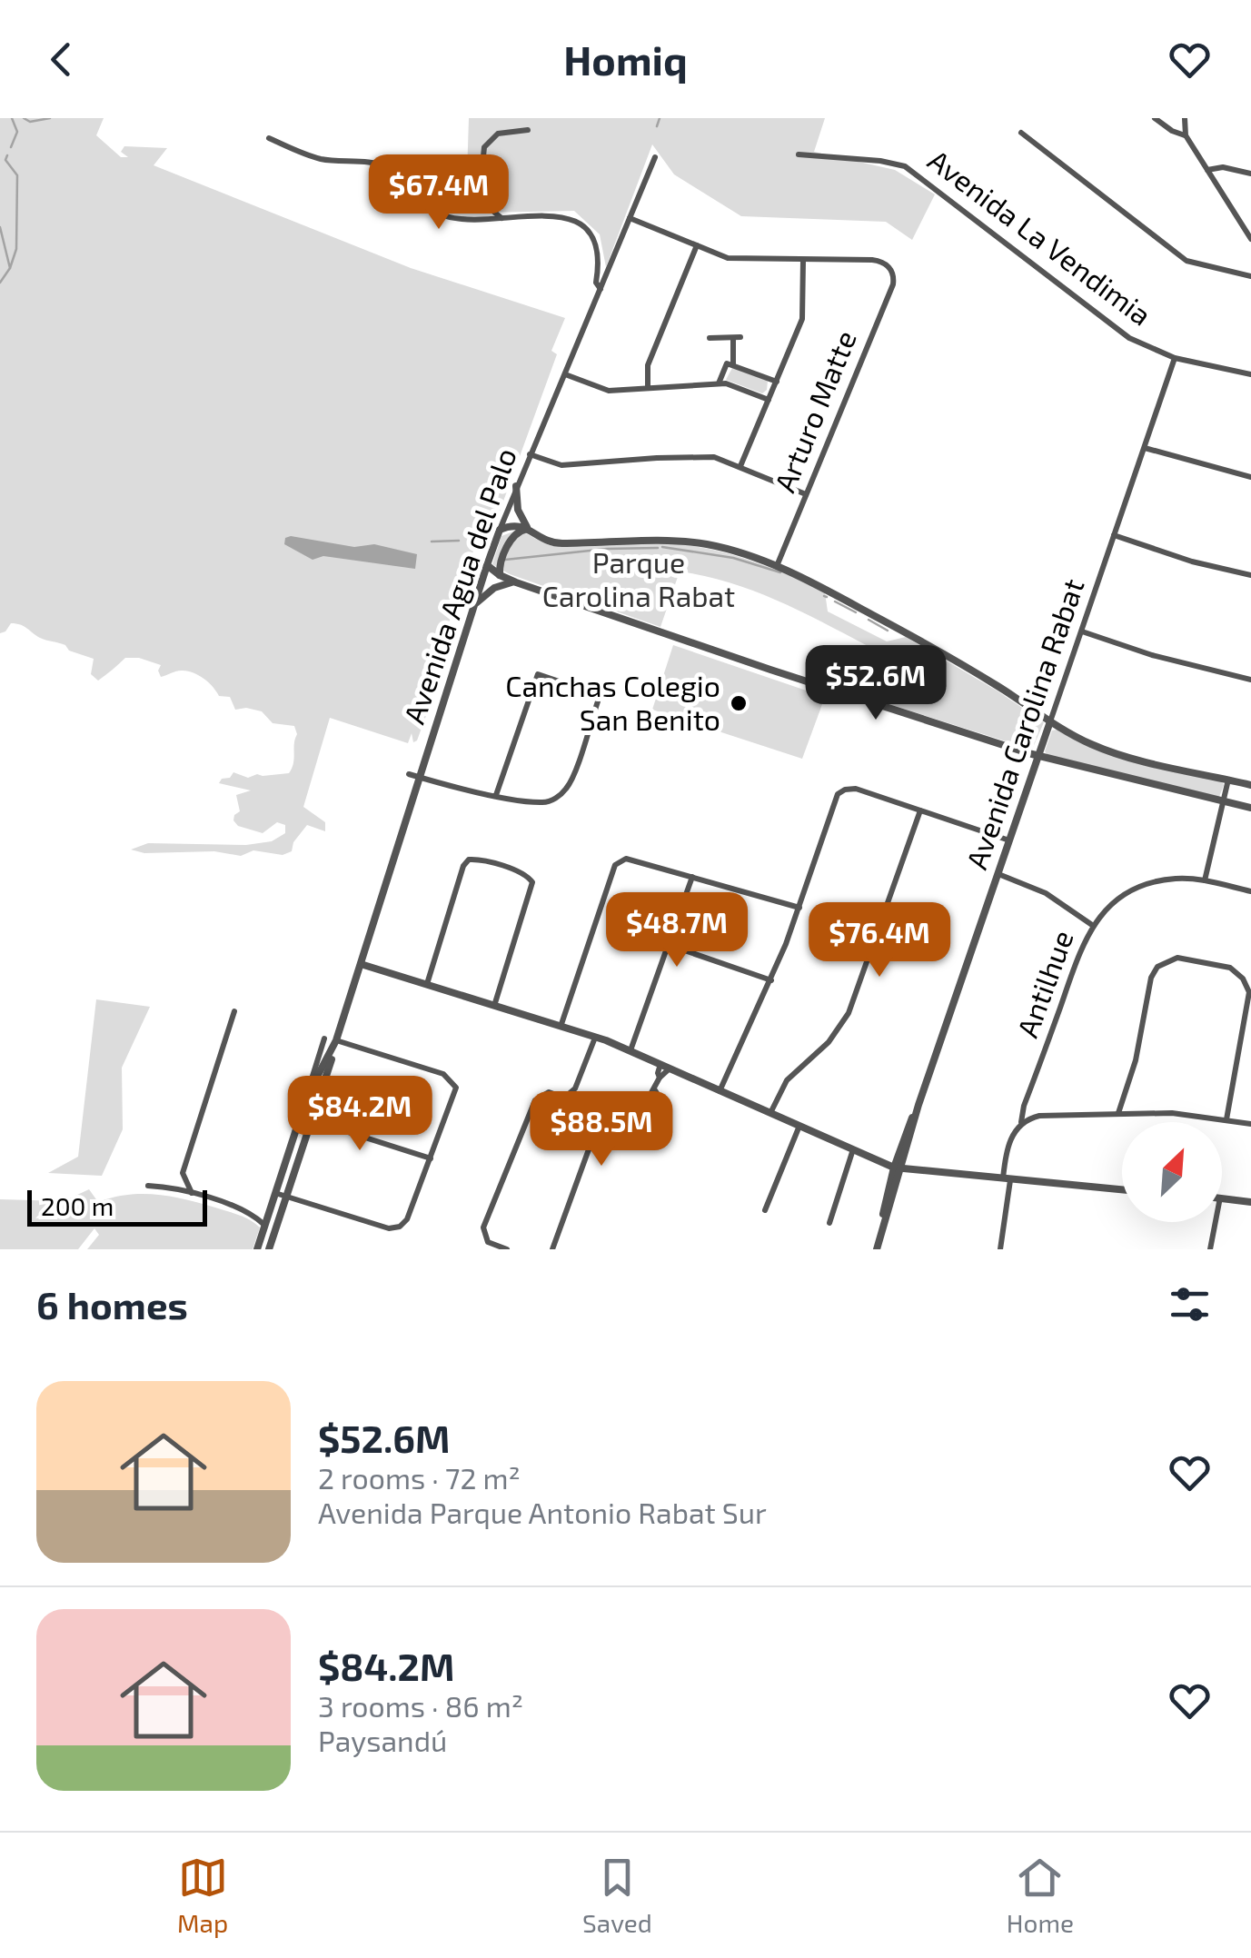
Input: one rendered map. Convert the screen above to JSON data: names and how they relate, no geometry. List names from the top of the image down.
{
  "streets": {
    "street": [
      "Avenida La Vendimia",
      "Arturo Matte",
      "Avenida Agua del Palo",
      "Avenida Carolina Rabat",
      "Antilhue"
    ]
  },
  "crossings": [
    ["Avenida La Vendimia", "Avenida Carolina Rabat"]
  ],
  "parks": ["Parque Carolina Rabat"],
  "places": ["Canchas Colegio San Benito"],
  "scale_bar": "200 m",
  "north": "top right",
  "page": {
    "header": "Homiq",
    "price": [
      "$67.4M",
      "$52.6M",
      "$48.7M",
      "$76.4M",
      "$84.2M",
      "$88.5M"
    ],
    "scale": "200 m",
    "heading": "6 homes",
    "list": [
      {
        "name": "$52.6M",
        "note": "2 rooms · 72 m² · Avenida Parque Antonio Rabat Sur"
      },
      {
        "name": "$84.2M",
        "note": "3 rooms · 86 m² · Paysandú"
      }
    ],
    "tabs": ["Map", "Saved", "Home"]
  }
}
